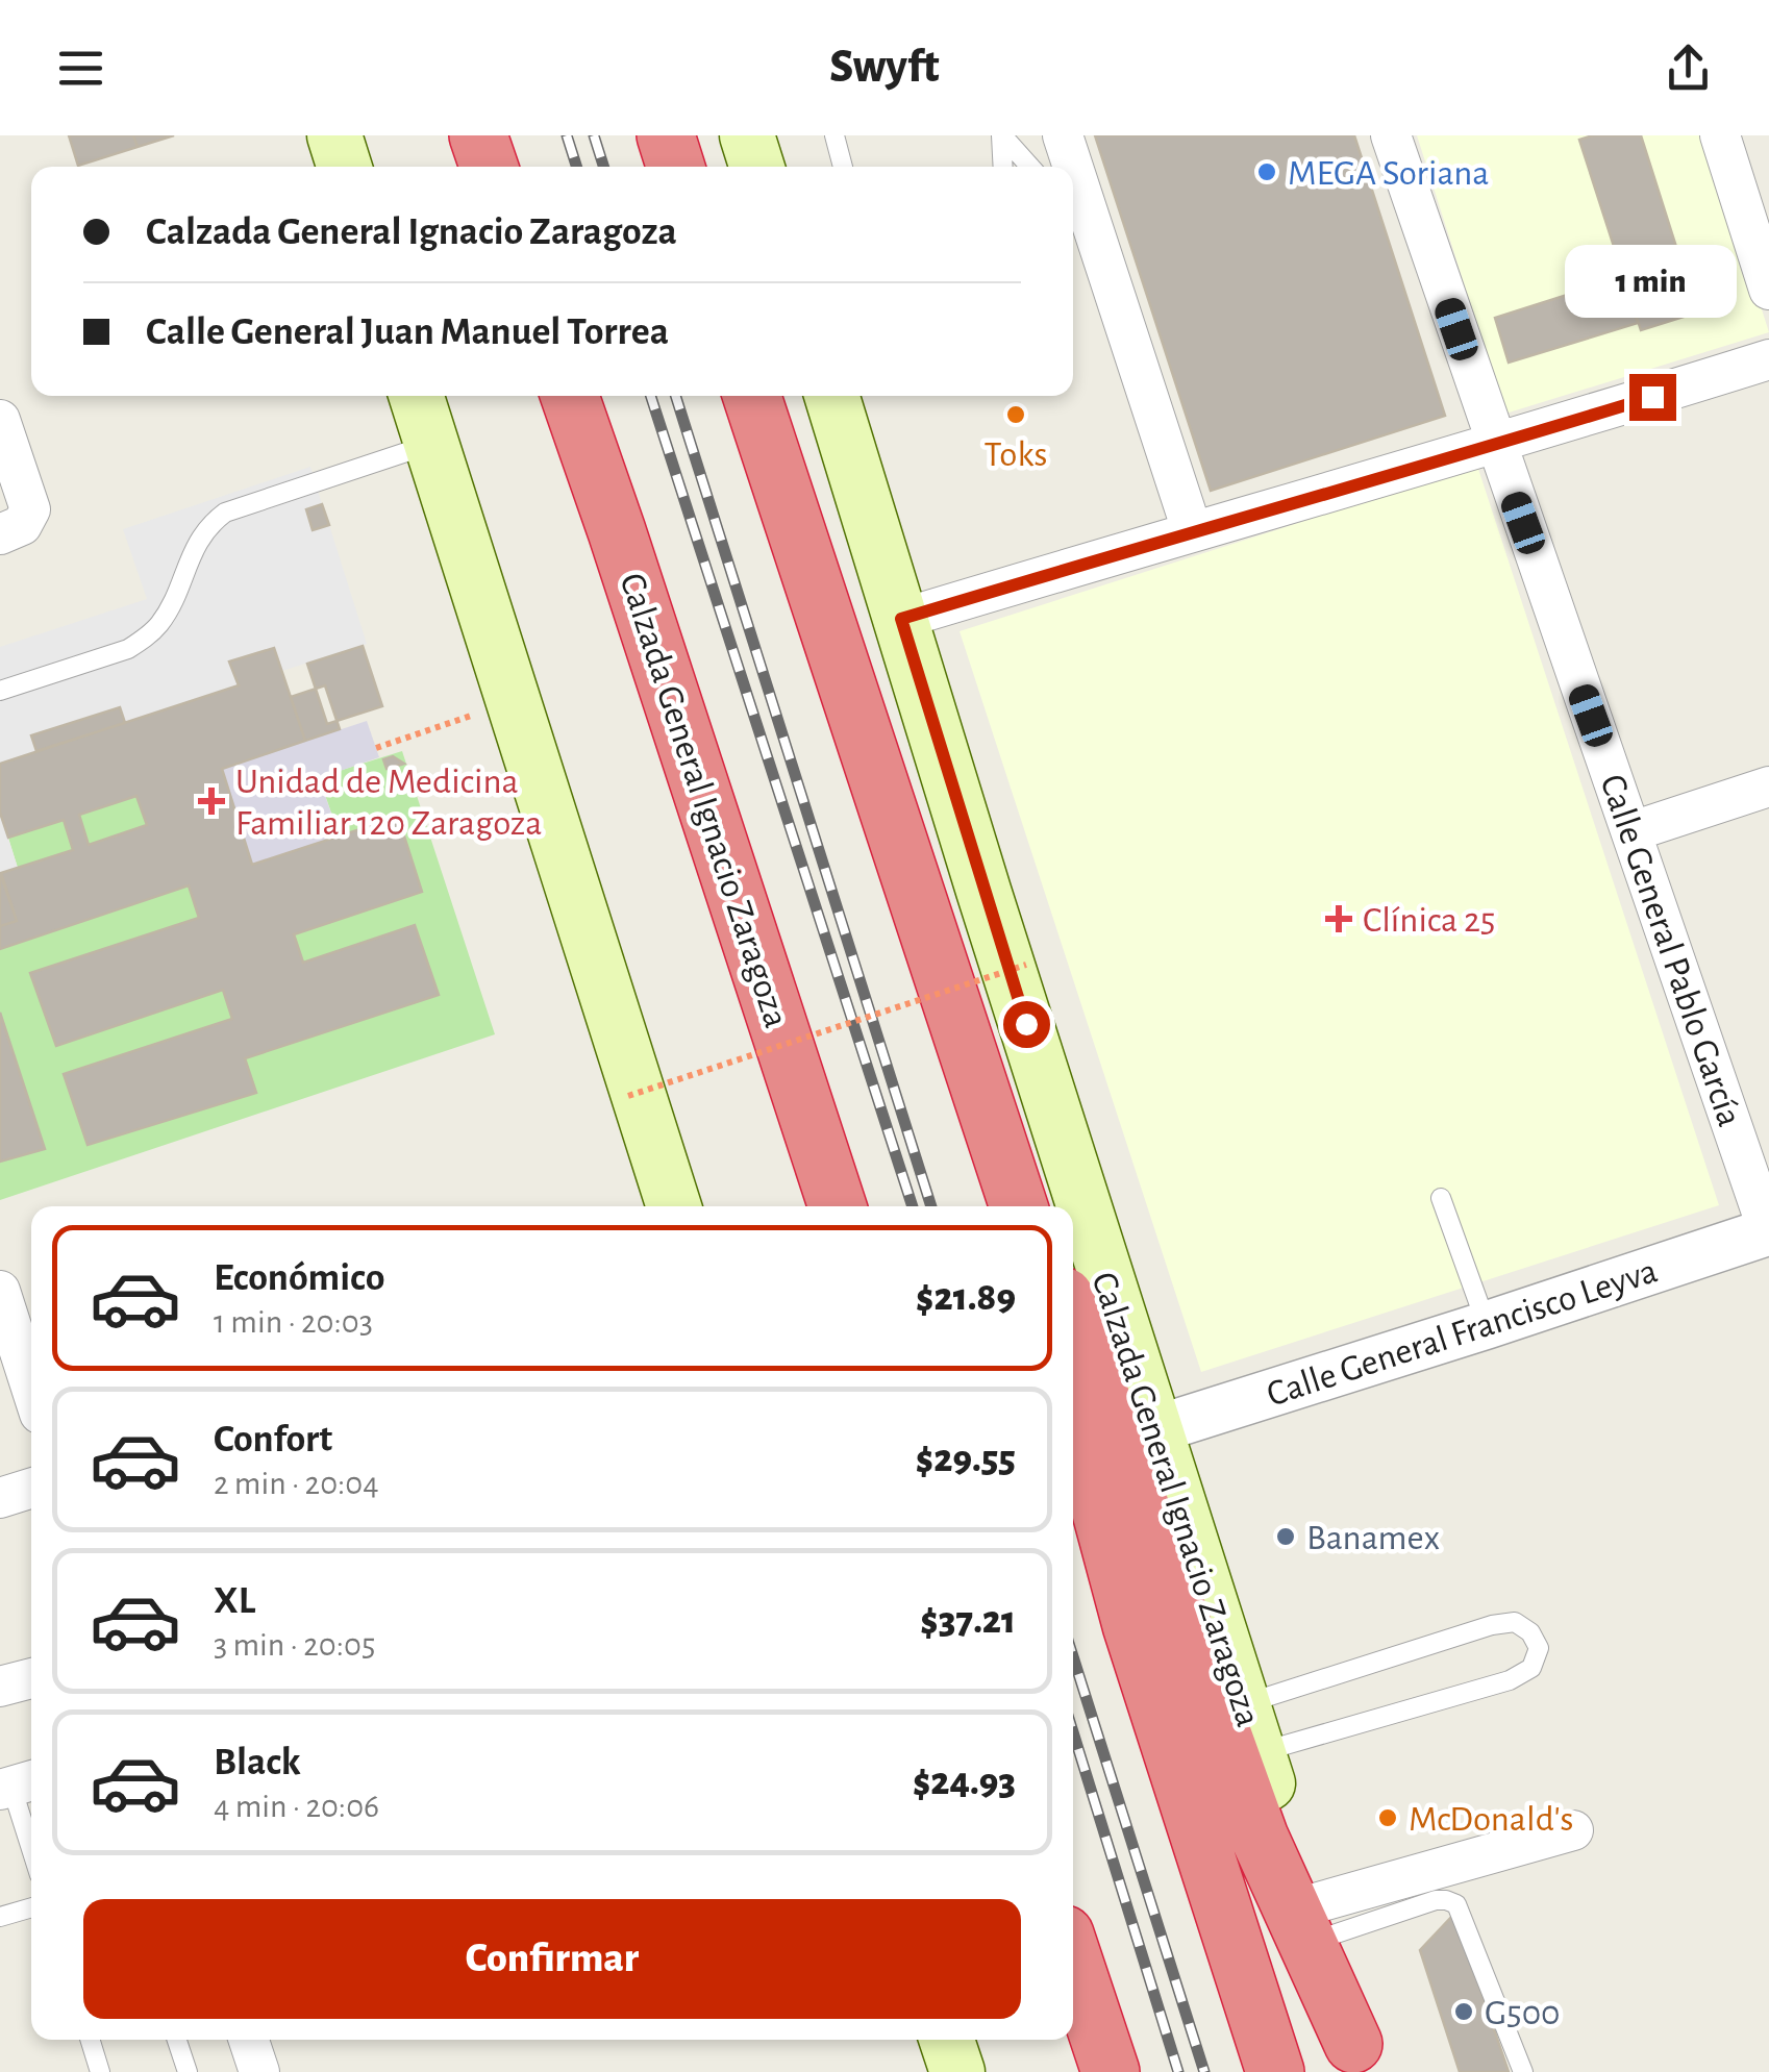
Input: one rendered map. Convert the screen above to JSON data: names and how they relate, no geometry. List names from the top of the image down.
{
  "streets": {
    "highway": ["Calzada General Ignacio Zaragoza"],
    "street": ["Calle General Pablo García", "Calle General Francisco Leyva"]
  },
  "crossings": [
    ["Calzada General Ignacio Zaragoza", "Calle General Francisco Leyva"],
    ["Calle General Pablo García", "Calle General Francisco Leyva"]
  ],
  "places": {
    "other": [
      "MEGA Soriana",
      "Toks",
      "Banamex",
      "McDonald's",
      "G500"
    ],
    "health": ["Unidad de Medicina Familiar 120 Zaragoza", "Clínica 25"]
  },
  "page": {
    "header": "Swyft",
    "banner": ["Calzada General Ignacio Zaragoza", "Calle General Juan Manuel Torrea"],
    "bubble": "1 min",
    "list": [
      {
        "name": "Económico",
        "note": "1 min · 20:03",
        "value": "$21.89"
      },
      {
        "name": "Confort",
        "note": "2 min · 20:04",
        "value": "$29.55"
      },
      {
        "name": "XL",
        "note": "3 min · 20:05",
        "value": "$37.21"
      },
      {
        "name": "Black",
        "note": "4 min · 20:06",
        "value": "$24.93"
      }
    ],
    "buttons": "Confirmar"
  }
}
